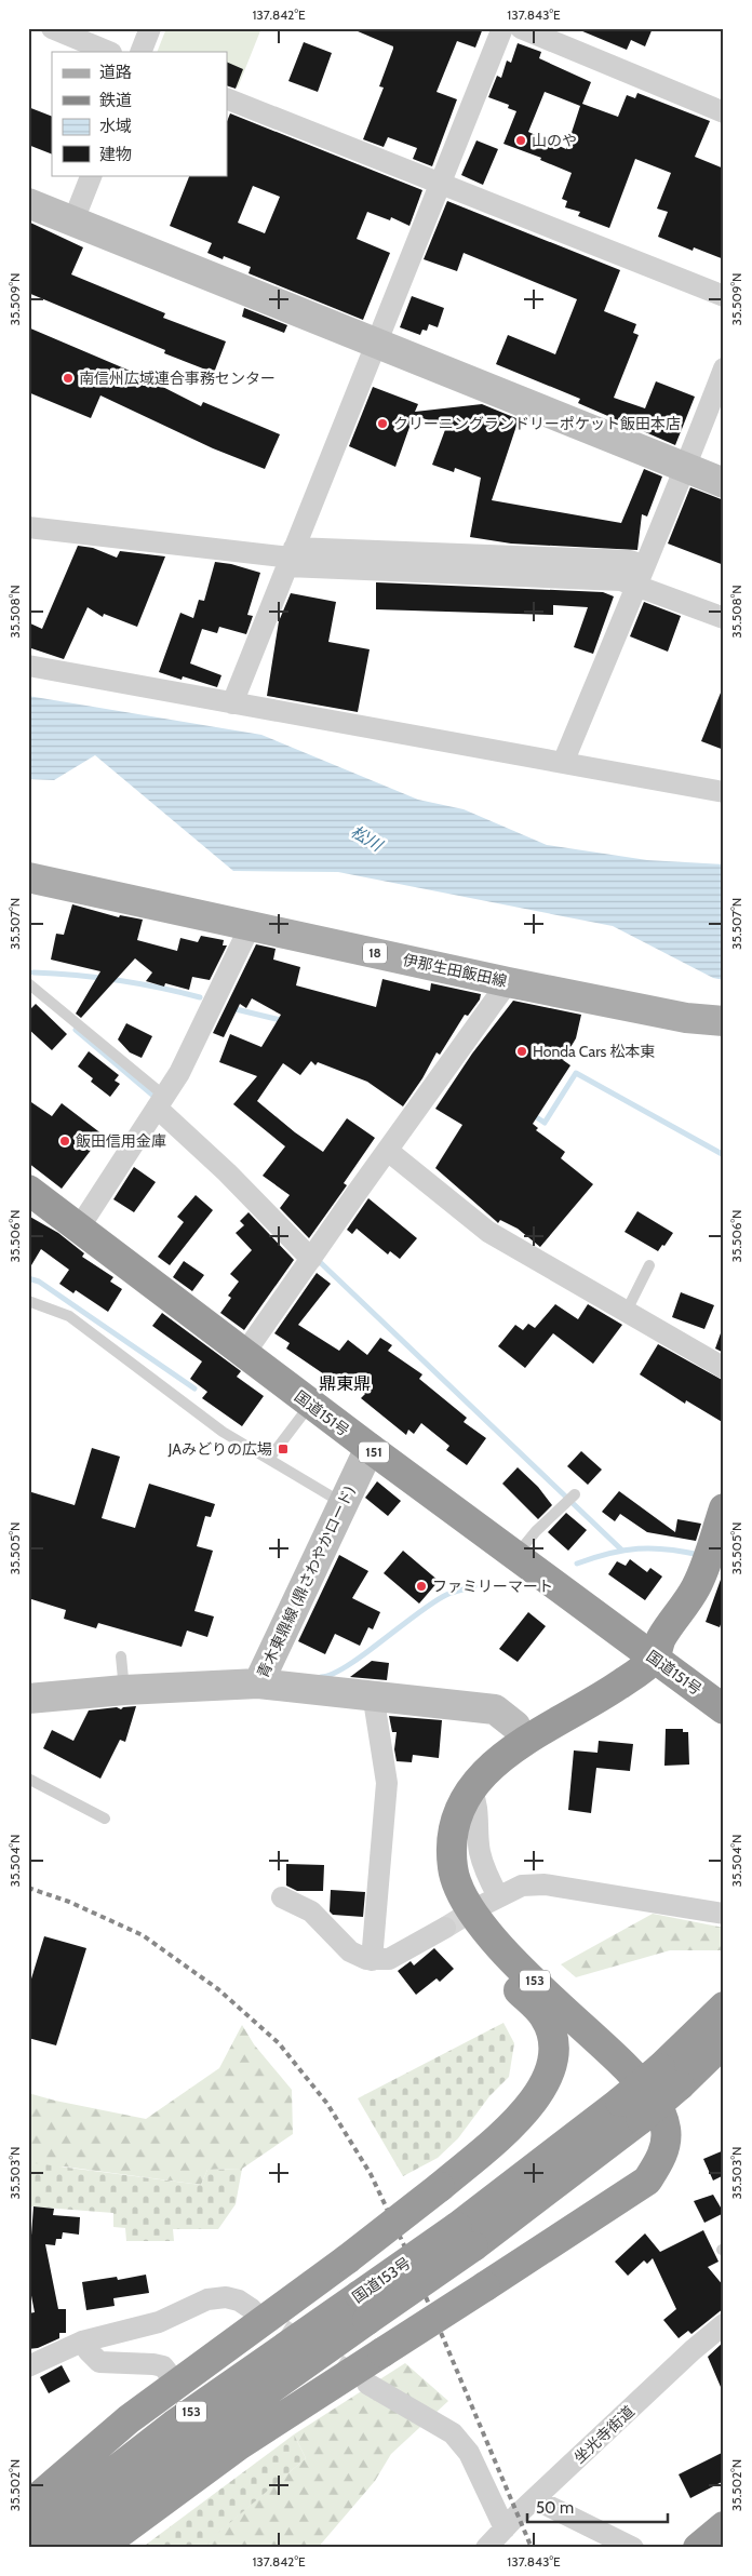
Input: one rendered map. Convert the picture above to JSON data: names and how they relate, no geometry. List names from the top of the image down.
{
  "streets": {
    "highway": [
      "国道151号",
      "151",
      "153",
      "国道153号"
    ],
    "main road": ["18", "伊那生田飯田線"],
    "street": ["青木東鼎線 (鼎さわやかロード)", "坐光寺街道"]
  },
  "crossings": [
    ["国道151号", "青木東鼎線 (鼎さわやかロード)"],
    ["国道151号", "153"]
  ],
  "districts": ["鼎東鼎"],
  "water": ["松川"],
  "places": {
    "other": [
      "山のや",
      "南信州広域連合事務センター",
      "クリーニングランドリーポケット飯田本店",
      "Honda Cars 松本東",
      "飯田信用金庫",
      "ファミリーマート"
    ],
    "transit": ["JAみどりの広場"]
  },
  "legend": [
    "道路",
    "鉄道",
    "水域",
    "建物"
  ],
  "scale_bar": "50 m",
  "coordinates": [
    "137.842°E",
    "137.843°E",
    "35.509°N",
    "35.508°N",
    "35.507°N",
    "35.506°N",
    "35.505°N",
    "35.504°N",
    "35.503°N",
    "35.502°N"
  ]
}
